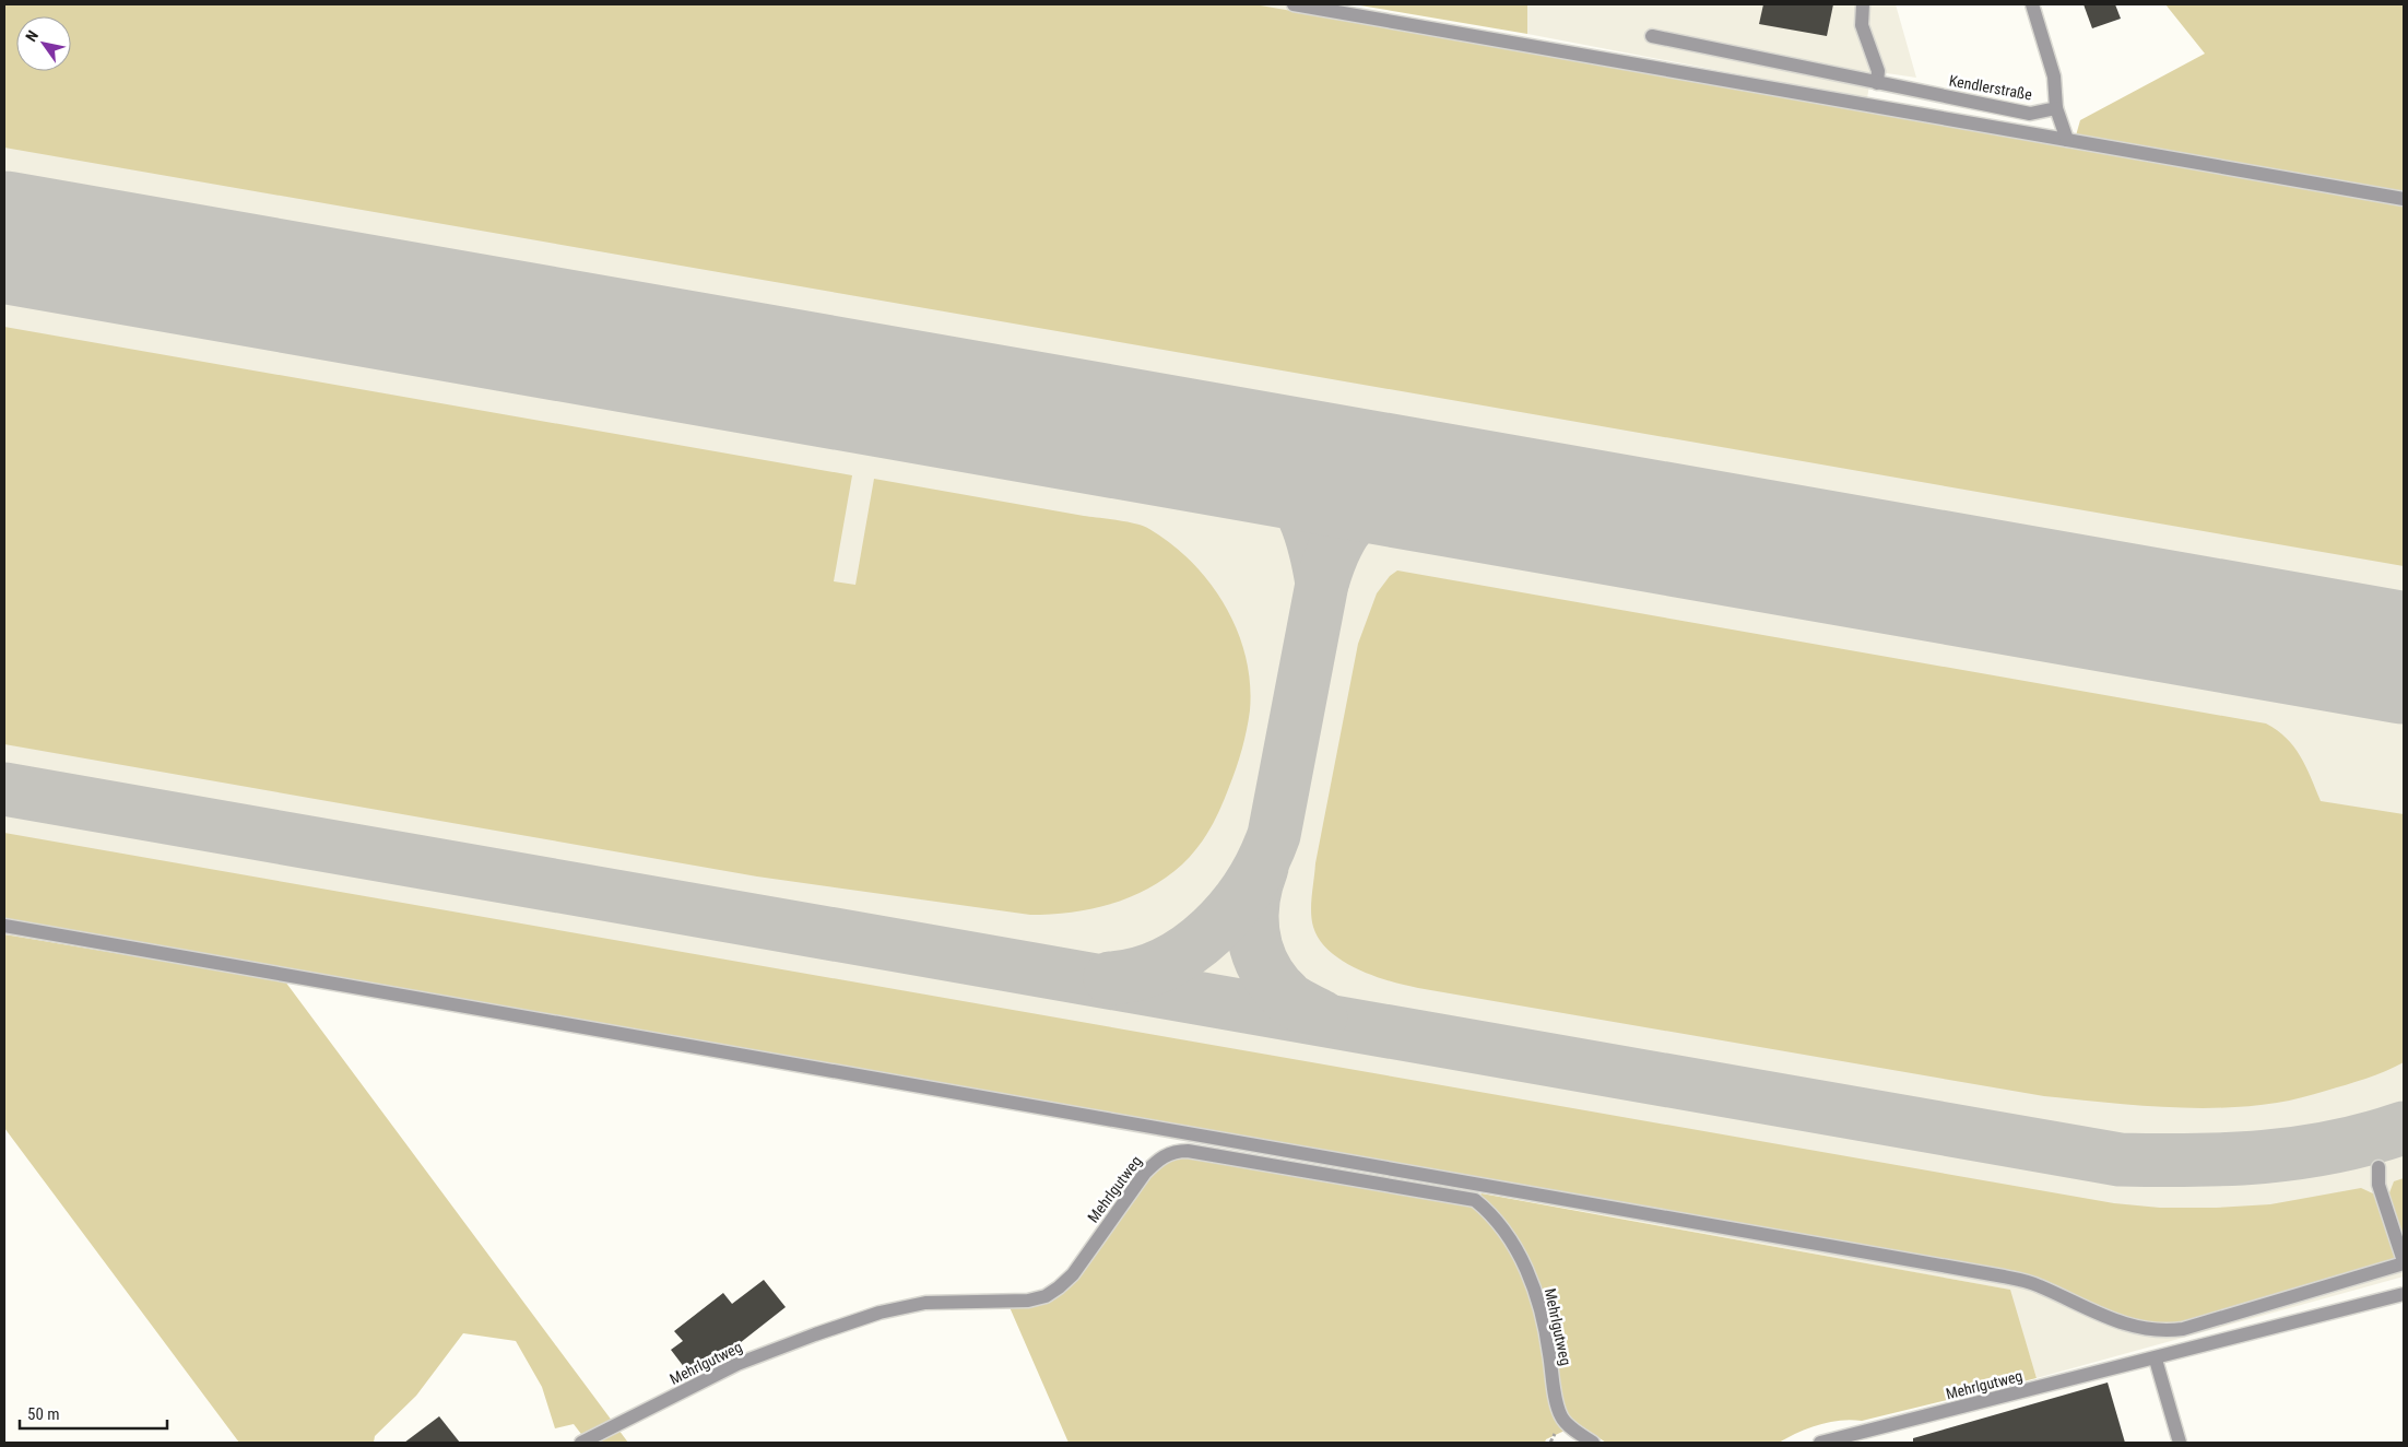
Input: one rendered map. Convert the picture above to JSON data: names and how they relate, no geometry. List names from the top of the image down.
{
  "streets": {
    "street": ["Kendlerstraße", "Mehrlgutweg"]
  },
  "scale_bar": "50 m",
  "north": "top left"
}
